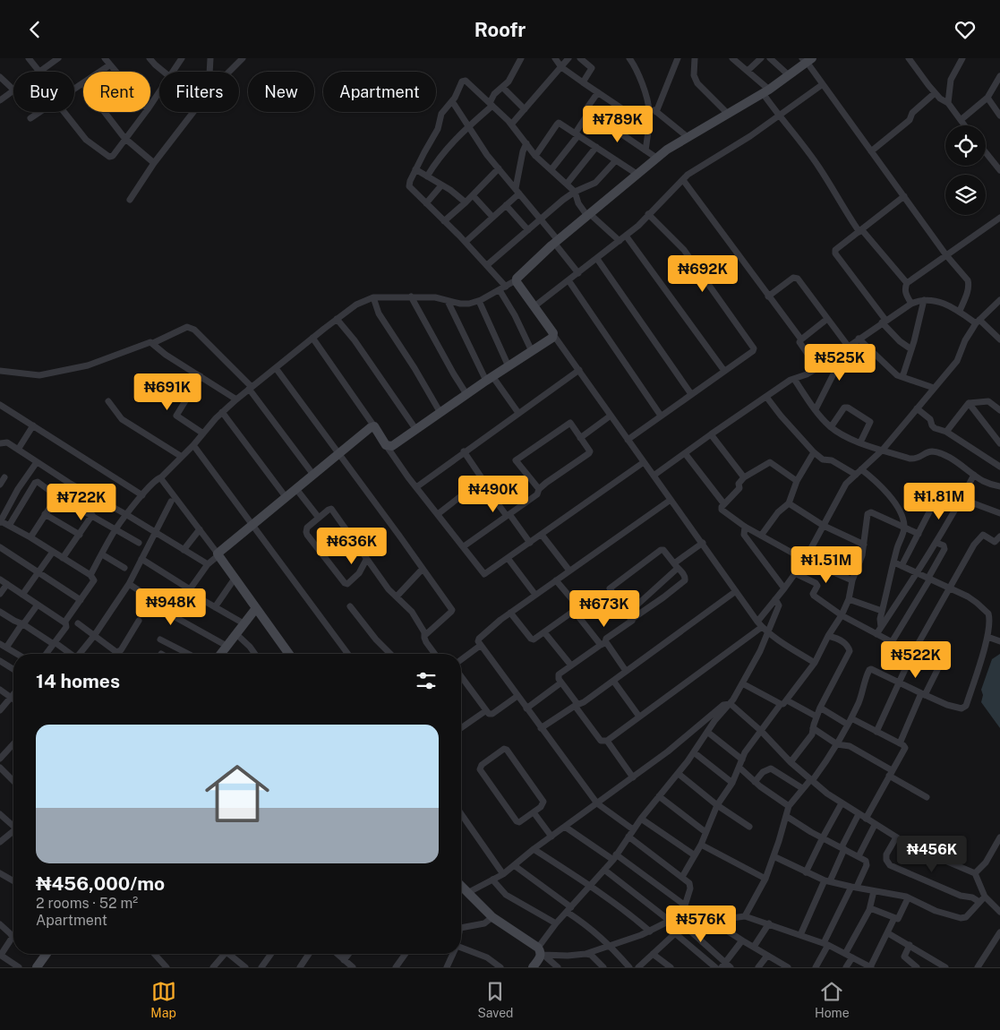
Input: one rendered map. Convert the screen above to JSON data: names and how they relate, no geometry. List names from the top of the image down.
{
  "page": {
    "header": "Roofr",
    "chip": [
      "Buy",
      "Rent",
      "Filters",
      "New",
      "Apartment"
    ],
    "price": [
      "₦789K",
      "₦692K",
      "₦525K",
      "₦691K",
      "₦490K",
      "₦1.81M",
      "₦722K",
      "₦636K",
      "₦1.51M",
      "₦948K",
      "₦673K",
      "₦522K",
      "₦456K",
      "₦576K"
    ],
    "heading": "14 homes",
    "list": [
      {
        "name": "₦456,000/mo",
        "note": "2 rooms · 52 m² · Apartment"
      }
    ],
    "tabs": ["Map", "Saved", "Home"]
  }
}
